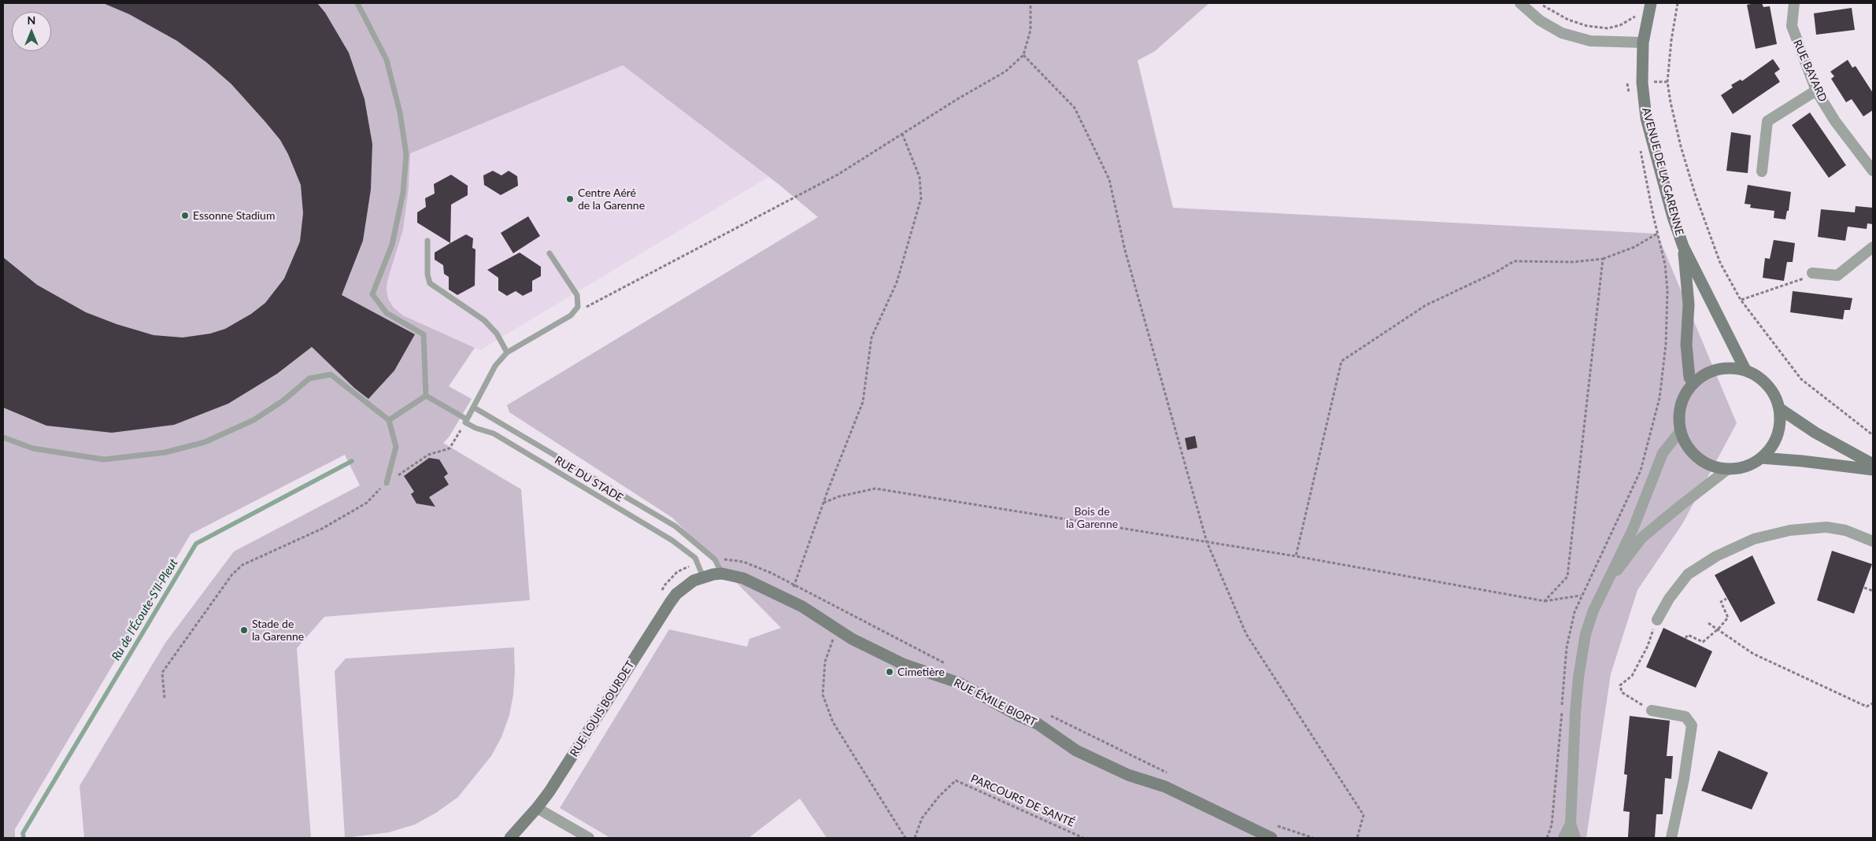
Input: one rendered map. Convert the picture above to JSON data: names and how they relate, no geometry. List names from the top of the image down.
{
  "streets": {
    "street": [
      "RUE BAYARD",
      "AVENUE DE LA GARENNE",
      "RUE ÉMILE BIORT",
      "RUE LOUIS BOURDET"
    ],
    "lane": ["RUE DU STADE"],
    "path": ["PARCOURS DE SANTÉ"]
  },
  "crossings": [
    ["RUE DU STADE", "RUE ÉMILE BIORT"],
    ["RUE DU STADE", "RUE LOUIS BOURDET"],
    ["RUE ÉMILE BIORT", "RUE LOUIS BOURDET"]
  ],
  "water": ["Ru de l'Écoute-S'Il-Pleut"],
  "parks": ["Bois de la Garenne"],
  "places": [
    "Centre Aéré de la Garenne",
    "Essonne Stadium",
    "Stade de la Garenne",
    "Cimetière"
  ],
  "north": "top"
}
